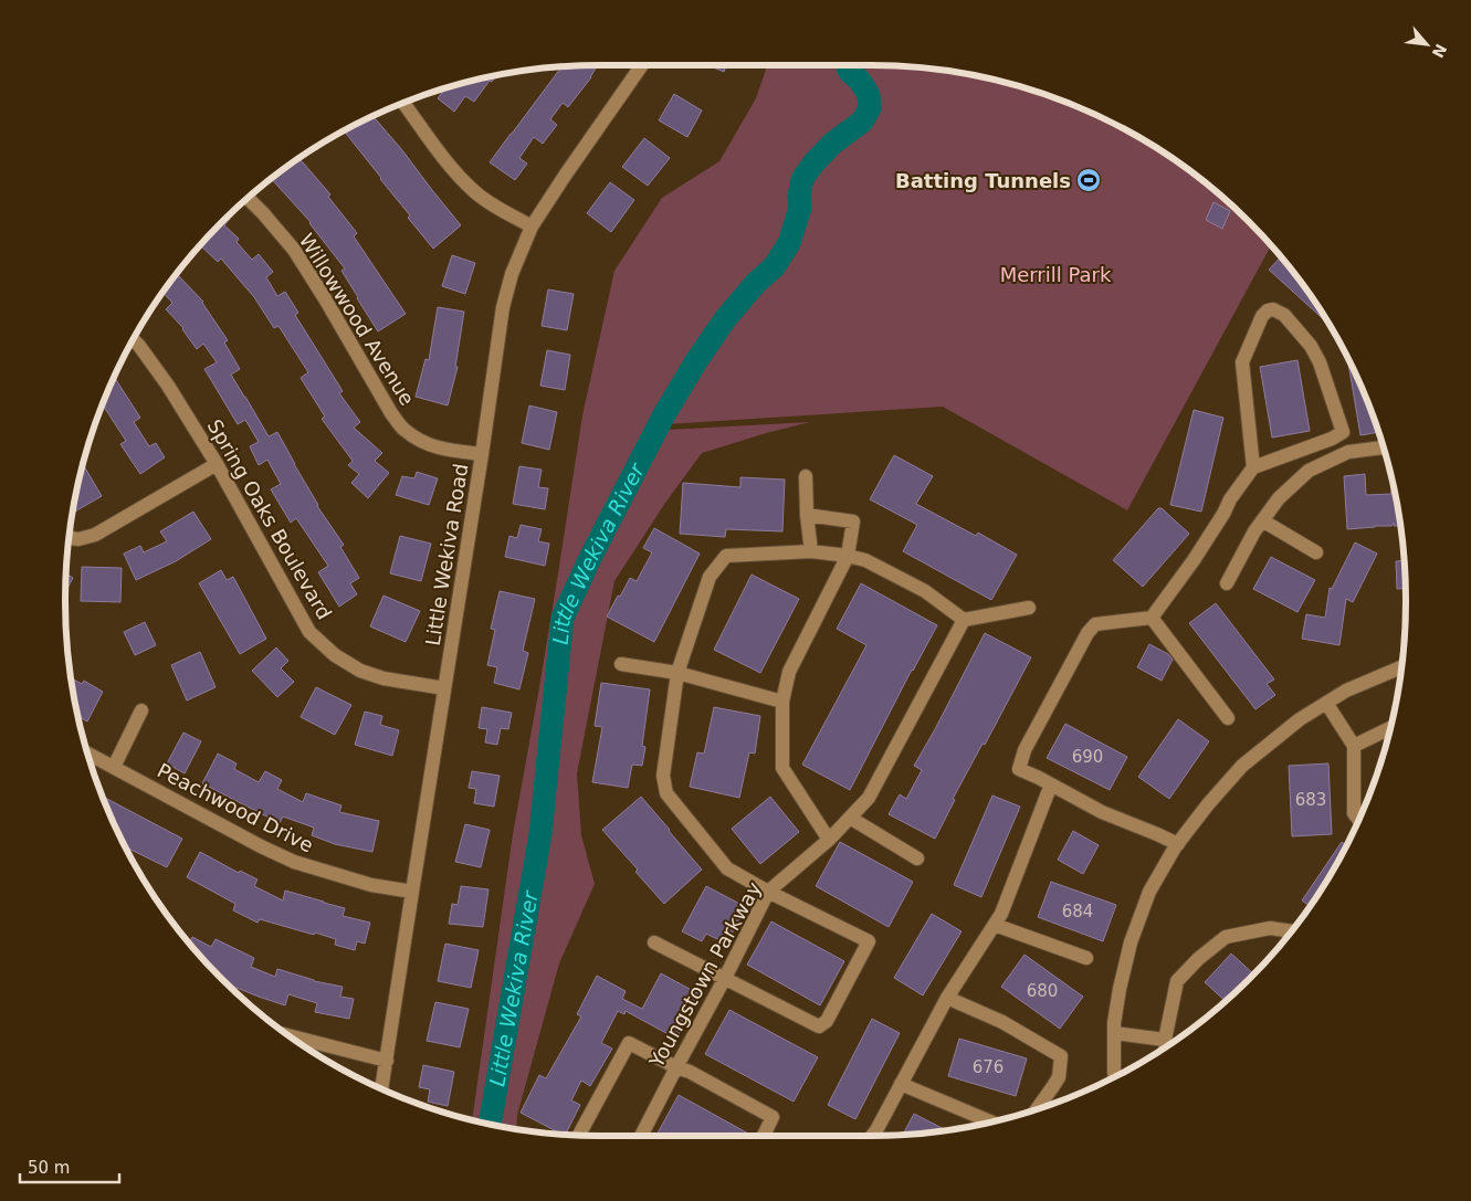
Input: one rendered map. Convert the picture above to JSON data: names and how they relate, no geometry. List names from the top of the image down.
{
  "streets": {
    "street": [
      "Willowwood Avenue",
      "Spring Oaks Boulevard",
      "Little Wekiva Road",
      "Peachwood Drive",
      "Youngstown Parkway"
    ]
  },
  "crossings": [
    ["Willowwood Avenue", "Little Wekiva Road"],
    ["Spring Oaks Boulevard", "Little Wekiva Road"],
    ["Little Wekiva Road", "Peachwood Drive"]
  ],
  "water": ["Little Wekiva River"],
  "parks": ["Merrill Park"],
  "places": {
    "sports": ["Batting Tunnels"]
  },
  "house_numbers": [
    "690",
    "683",
    "684",
    "680",
    "676"
  ],
  "scale_bar": "50 m",
  "north": "bottom right"
}
